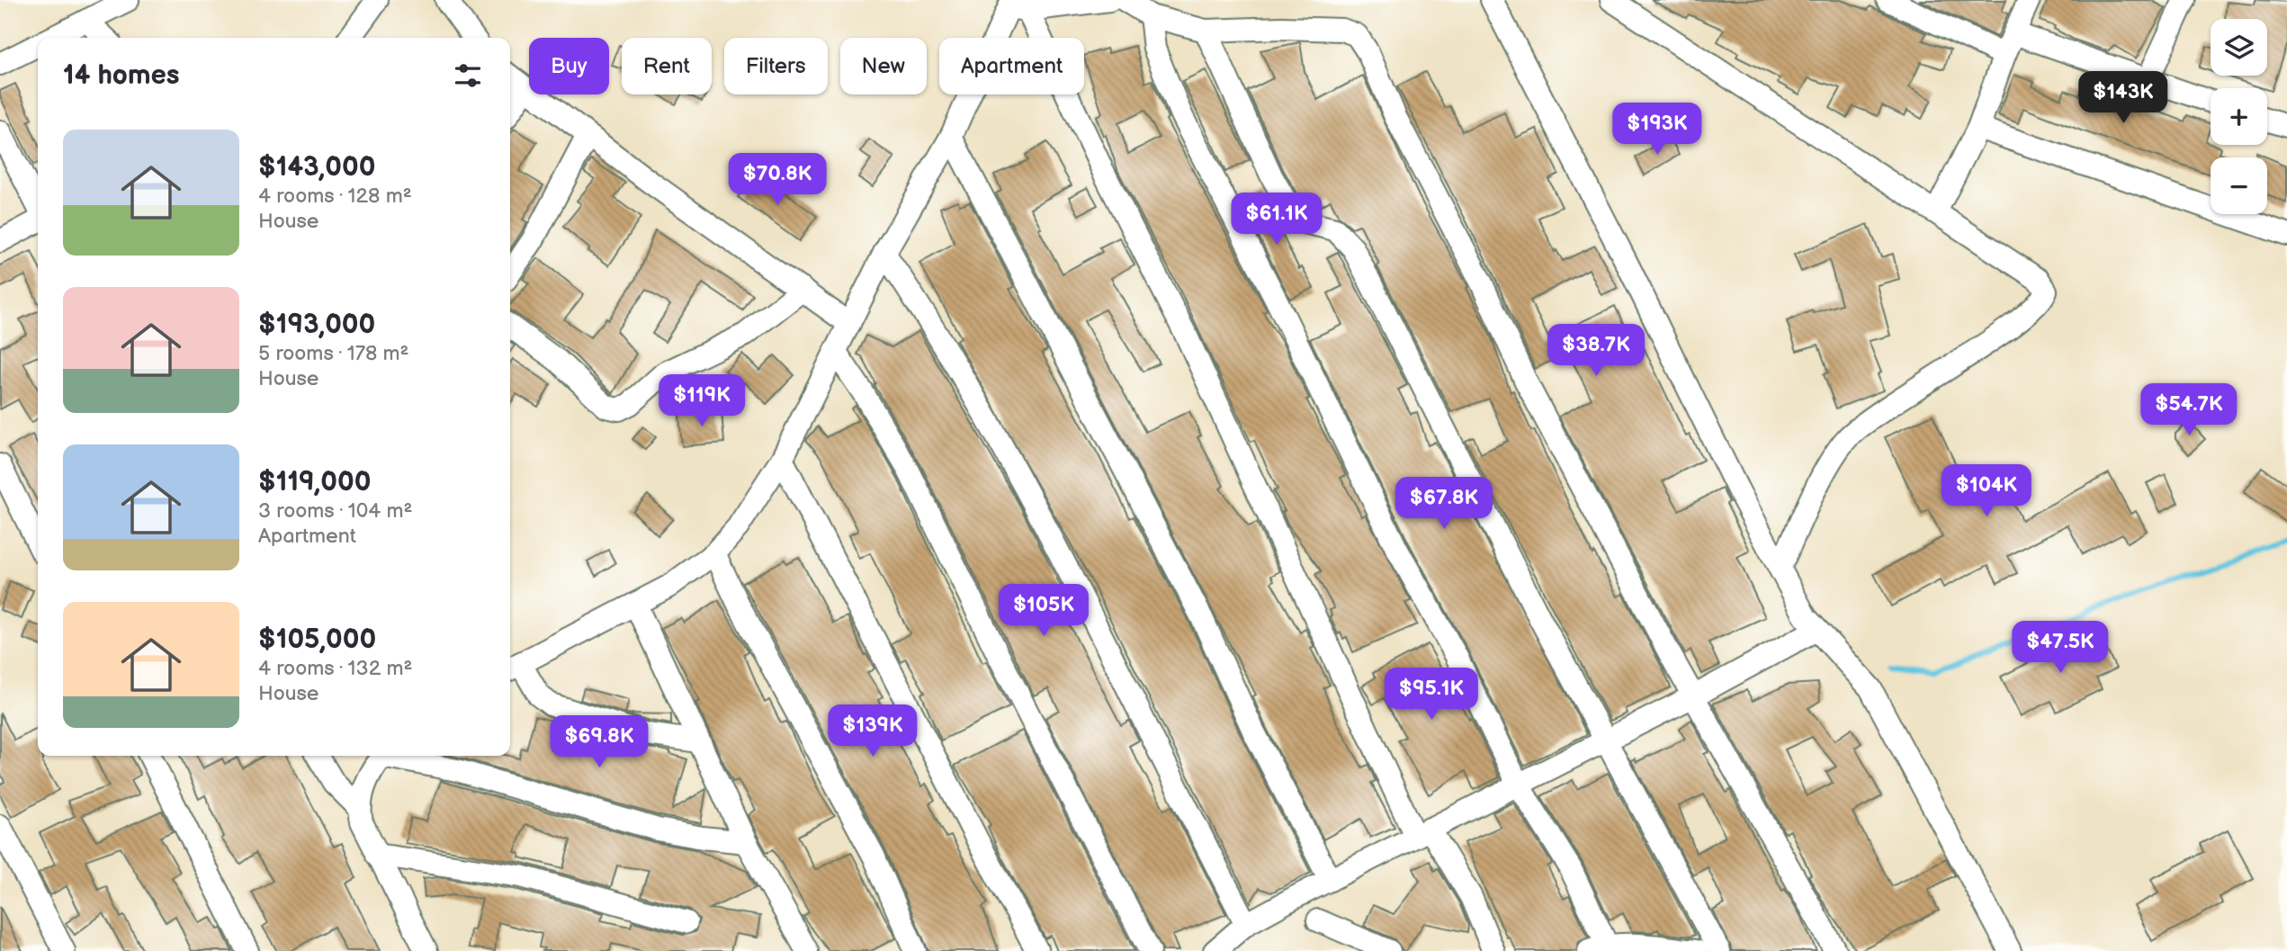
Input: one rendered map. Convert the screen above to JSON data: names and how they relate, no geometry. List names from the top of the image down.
{
  "page": {
    "map_buttons": ["+", "−"],
    "chip": [
      "Buy",
      "Rent",
      "Filters",
      "New",
      "Apartment"
    ],
    "heading": "14 homes",
    "price": [
      "$143K",
      "$193K",
      "$70.8K",
      "$61.1K",
      "$38.7K",
      "$119K",
      "$54.7K",
      "$104K",
      "$67.8K",
      "$105K",
      "$47.5K",
      "$95.1K",
      "$139K",
      "$69.8K"
    ],
    "list": [
      {
        "name": "$143,000",
        "note": "4 rooms · 128 m² · House"
      },
      {
        "name": "$193,000",
        "note": "5 rooms · 178 m² · House"
      },
      {
        "name": "$119,000",
        "note": "3 rooms · 104 m² · Apartment"
      },
      {
        "name": "$105,000",
        "note": "4 rooms · 132 m² · House"
      }
    ]
  }
}
